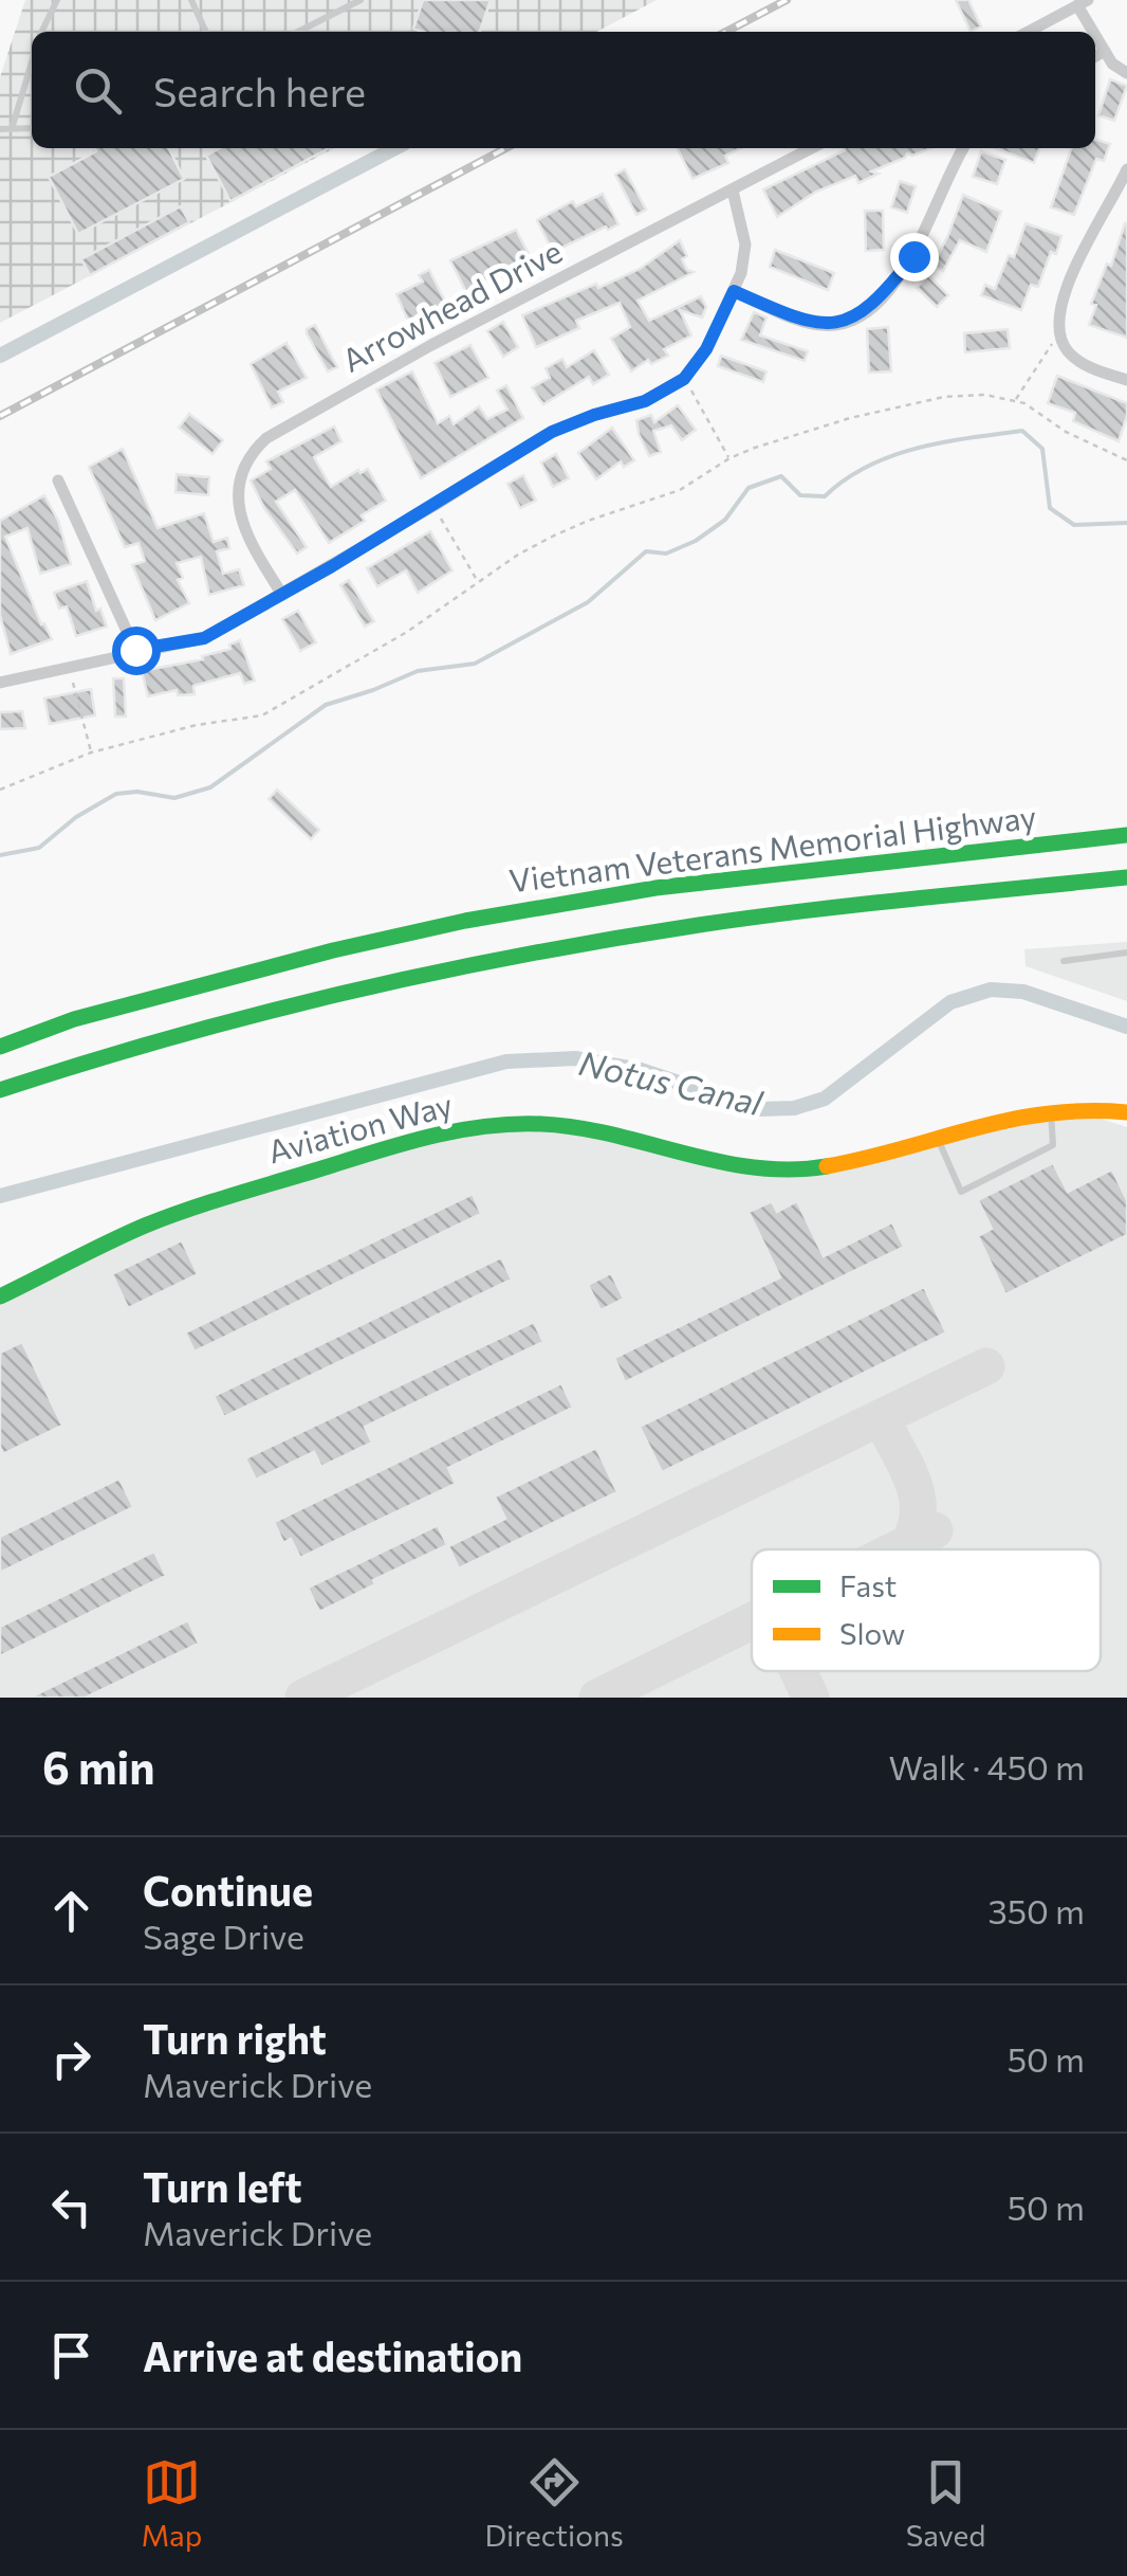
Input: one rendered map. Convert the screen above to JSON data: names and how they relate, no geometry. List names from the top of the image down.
{
  "streets": {
    "main road": ["Vietnam Veterans Memorial Highway", "Aviation Way"],
    "street": ["Arrowhead Drive"]
  },
  "water": ["Notus Canal"],
  "legend": ["Fast", "Slow"],
  "page": {
    "search": "Search here",
    "heading": ["6 min", "Walk · 450 m"],
    "list": [
      ["Continue", "Sage Drive", "350 m"],
      ["Turn right", "Maverick Drive", "50 m"],
      ["Turn left", "Maverick Drive", "50 m"],
      "Arrive at destination"
    ],
    "nav": ["Map", "Directions", "Saved"]
  }
}
